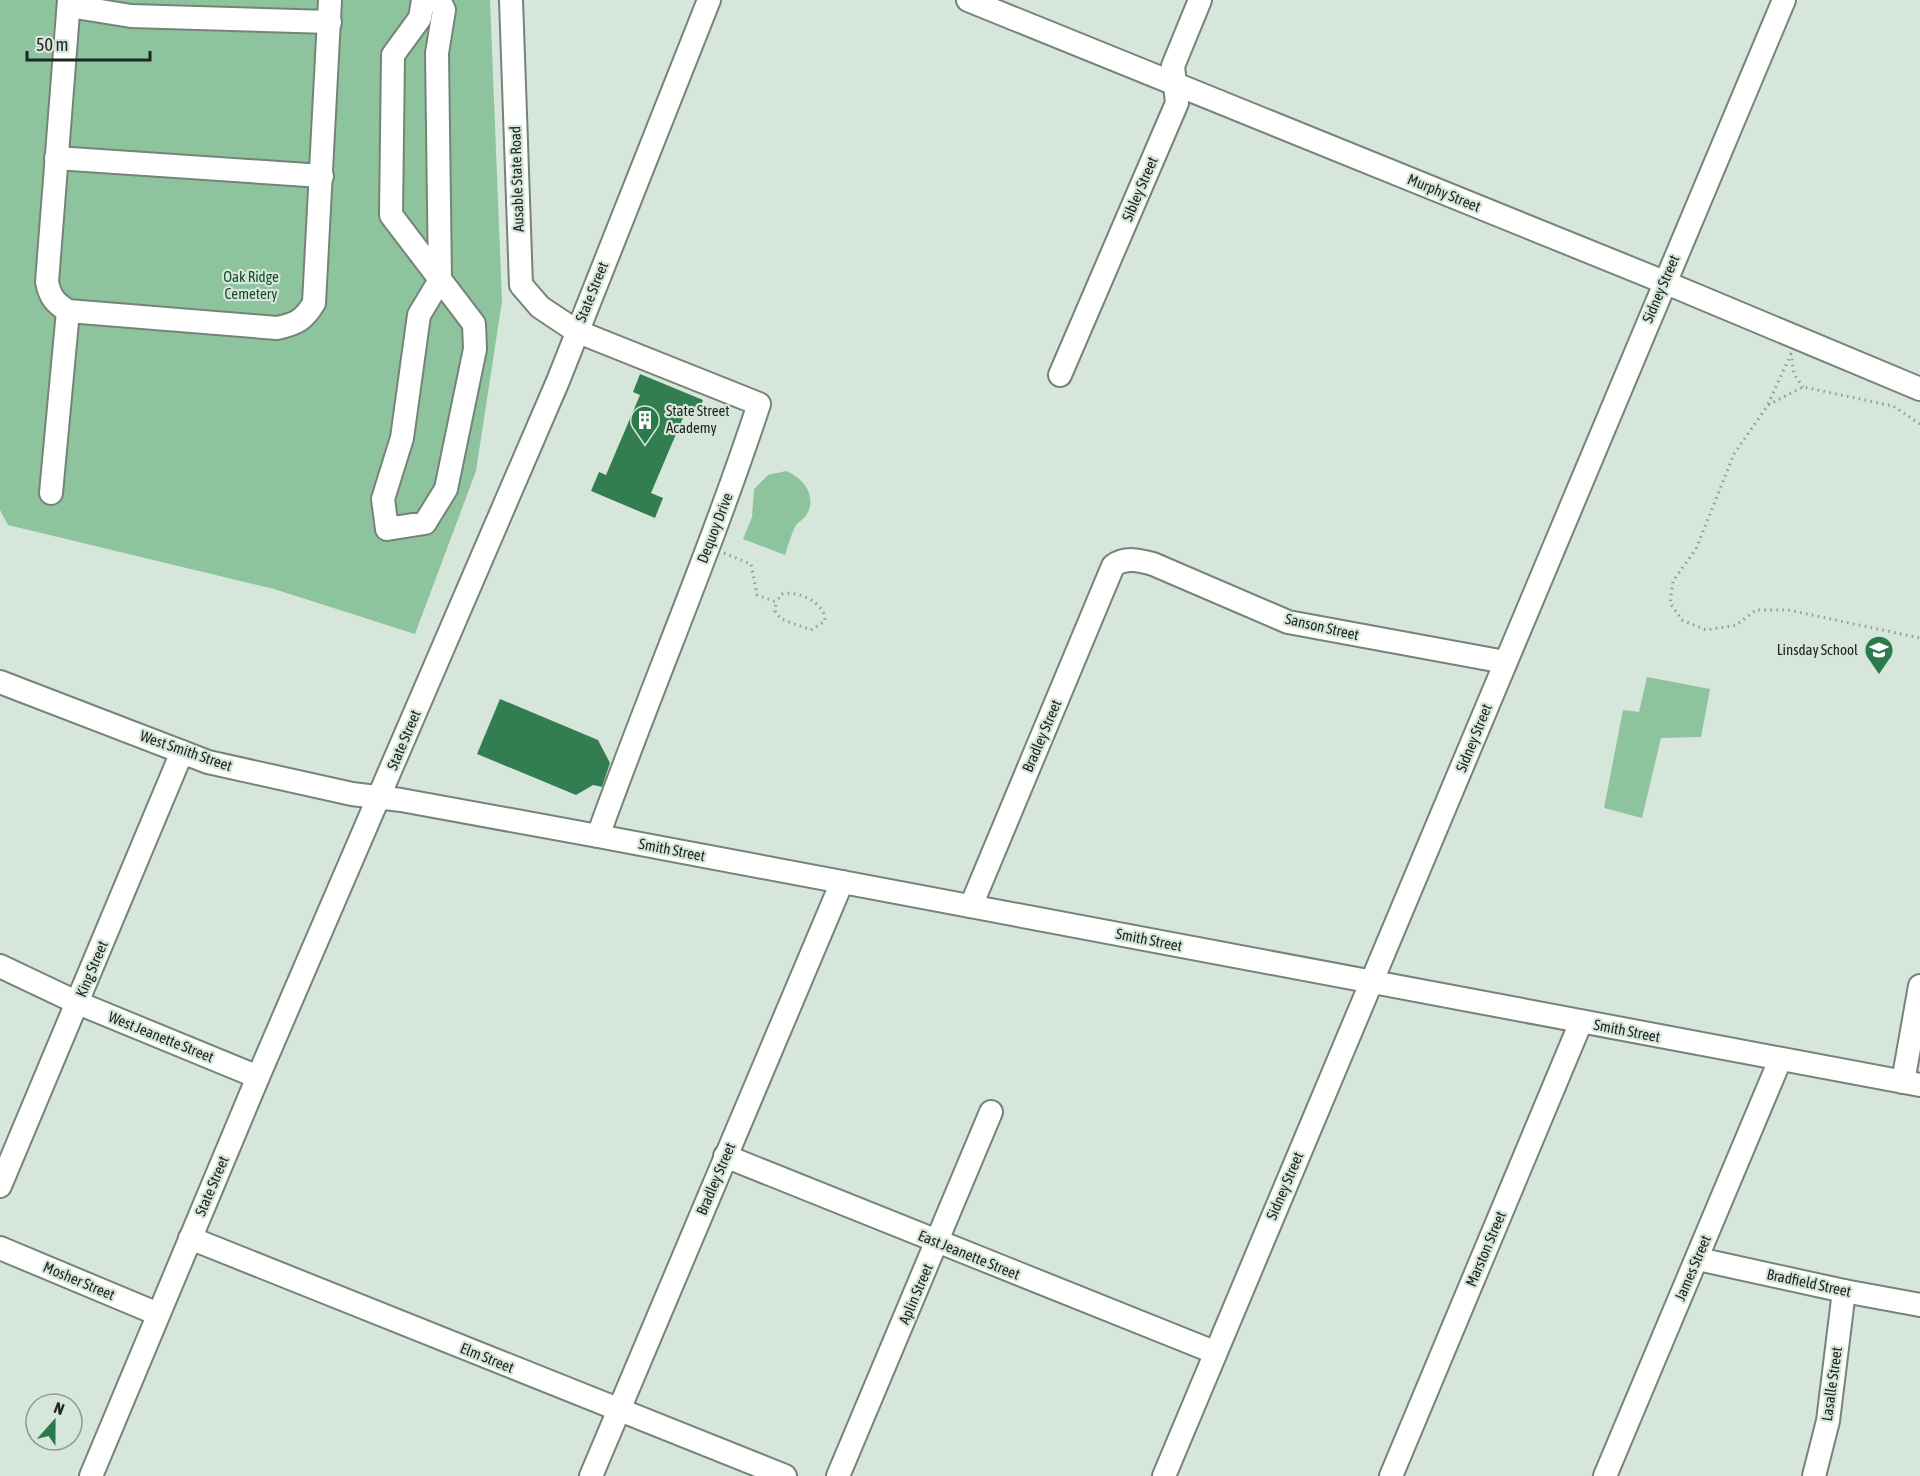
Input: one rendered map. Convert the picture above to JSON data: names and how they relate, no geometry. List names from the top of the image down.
{
  "streets": {
    "street": [
      "Ausable State Road",
      "Sibley Street",
      "Murphy Street",
      "Sidney Street",
      "State Street",
      "Dequoy Drive",
      "Sanson Street",
      "Bradley Street",
      "West Smith Street",
      "Smith Street",
      "King Street",
      "West Jeanette Street",
      "Marston Street",
      "East Jeanette Street",
      "James Street",
      "Mosher Street",
      "Bradfield Street",
      "Aplin Street",
      "Elm Street",
      "Lasalle Street"
    ]
  },
  "crossings": [
    ["Ausable State Road", "State Street"],
    ["Ausable State Road", "Dequoy Drive"],
    ["Sibley Street", "Murphy Street"],
    ["Murphy Street", "Sidney Street"],
    ["Sidney Street", "Sanson Street"],
    ["Sidney Street", "Smith Street"],
    ["Sidney Street", "East Jeanette Street"],
    ["State Street", "Dequoy Drive"],
    ["State Street", "West Smith Street"],
    ["State Street", "Smith Street"],
    ["State Street", "West Jeanette Street"],
    ["State Street", "Mosher Street"],
    ["State Street", "Elm Street"],
    ["Dequoy Drive", "Smith Street"],
    ["Sanson Street", "Bradley Street"],
    ["Bradley Street", "Smith Street"],
    ["Bradley Street", "East Jeanette Street"],
    ["Bradley Street", "Elm Street"],
    ["West Smith Street", "Smith Street"],
    ["West Smith Street", "King Street"],
    ["Smith Street", "Marston Street"],
    ["Smith Street", "James Street"],
    ["King Street", "West Jeanette Street"],
    ["East Jeanette Street", "Aplin Street"],
    ["James Street", "Bradfield Street"],
    ["Bradfield Street", "Lasalle Street"]
  ],
  "parks": ["Oak Ridge Cemetery"],
  "places": {
    "building": ["State Street Academy"],
    "school or university": ["Linsday School"]
  },
  "scale_bar": "50 m",
  "north": "top"
}
